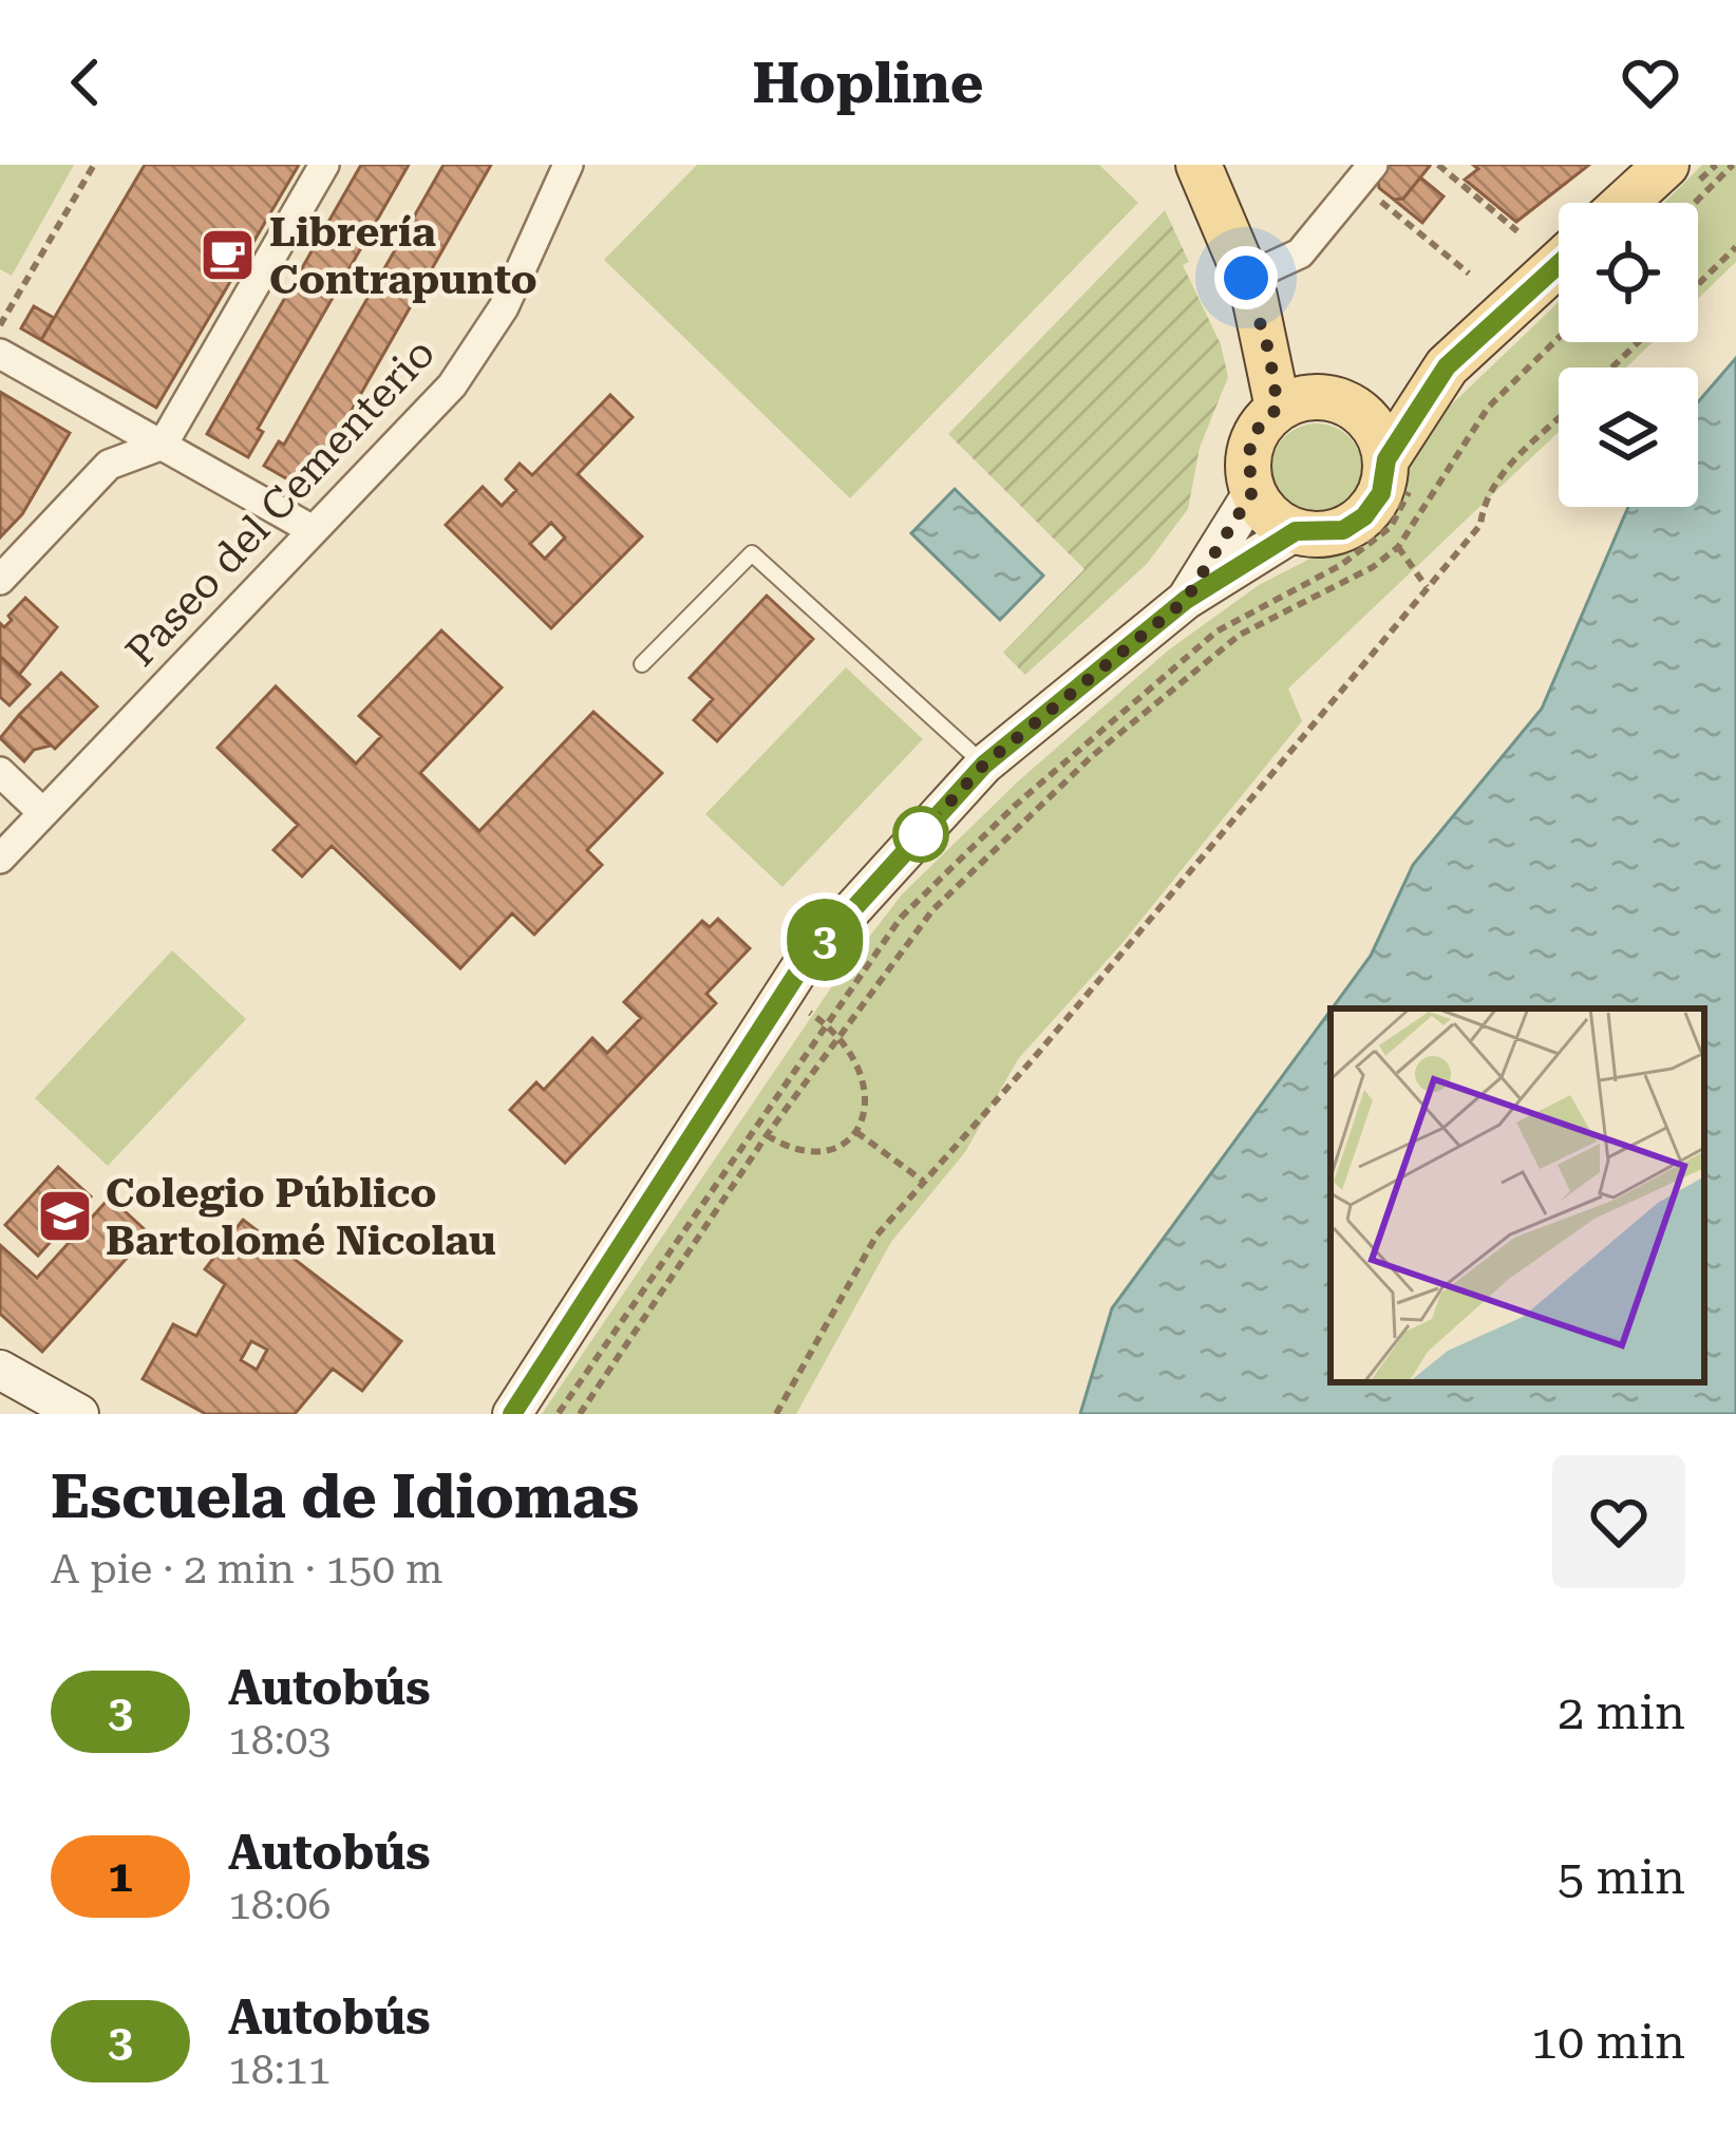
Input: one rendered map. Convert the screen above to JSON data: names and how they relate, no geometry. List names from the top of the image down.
{
  "streets": {
    "street": ["Paseo del Cementerio"]
  },
  "places": {
    "cafe": ["Librería Contrapunto"],
    "school or university": ["Colegio Público Bartolomé Nicolau"]
  },
  "lines": ["bus line 3"],
  "page": {
    "header": "Hopline",
    "on_map": "3",
    "heading": ["Escuela de Idiomas", "A pie · 2 min · 150 m"],
    "list": [
      {
        "mark": "3",
        "name": "Autobús",
        "note": "18:03",
        "value": "2 min"
      },
      {
        "mark": "1",
        "name": "Autobús",
        "note": "18:06",
        "value": "5 min"
      },
      {
        "mark": "3",
        "name": "Autobús",
        "note": "18:11",
        "value": "10 min"
      }
    ]
  }
}
